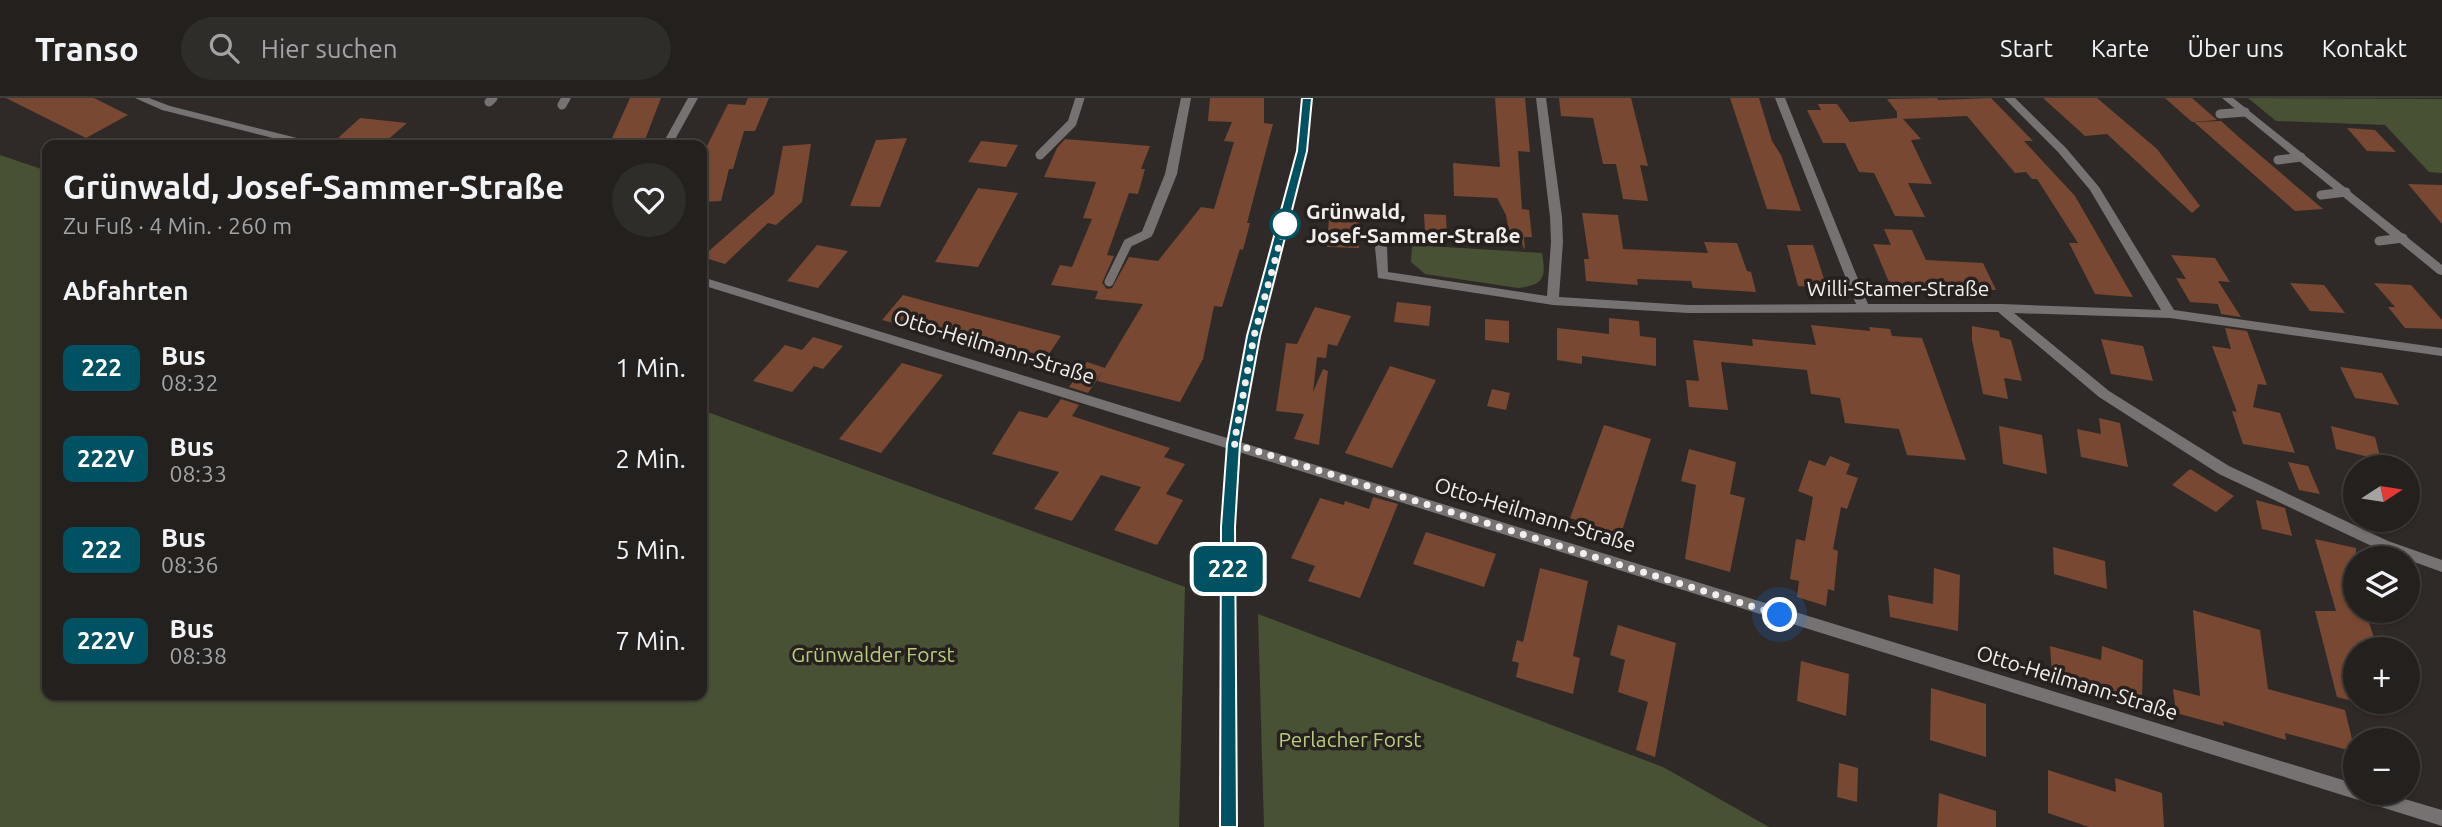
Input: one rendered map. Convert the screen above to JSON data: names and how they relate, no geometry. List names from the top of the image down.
{
  "streets": {
    "street": ["Willi-Stamer-Straße", "Otto-Heilmann-Straße"]
  },
  "parks": ["Grünwalder Forst", "Perlacher Forst"],
  "places": ["Grünwald, Josef-Sammer-Straße"],
  "lines": ["bus line 222"],
  "north": "right",
  "page": {
    "header": "Transo",
    "search": "Hier suchen",
    "nav": [
      "Start",
      "Karte",
      "Über uns",
      "Kontakt"
    ],
    "on_map": "222",
    "heading": [
      ["Grünwald, Josef-Sammer-Straße", "Zu Fuß · 4 Min. · 260 m"],
      "Abfahrten"
    ],
    "list": [
      {
        "mark": "222",
        "name": "Bus",
        "note": "08:32",
        "value": "1 Min."
      },
      {
        "mark": "222V",
        "name": "Bus",
        "note": "08:33",
        "value": "2 Min."
      },
      {
        "mark": "222",
        "name": "Bus",
        "note": "08:36",
        "value": "5 Min."
      },
      {
        "mark": "222V",
        "name": "Bus",
        "note": "08:38",
        "value": "7 Min."
      }
    ],
    "map_buttons": ["+", "−"]
  }
}
